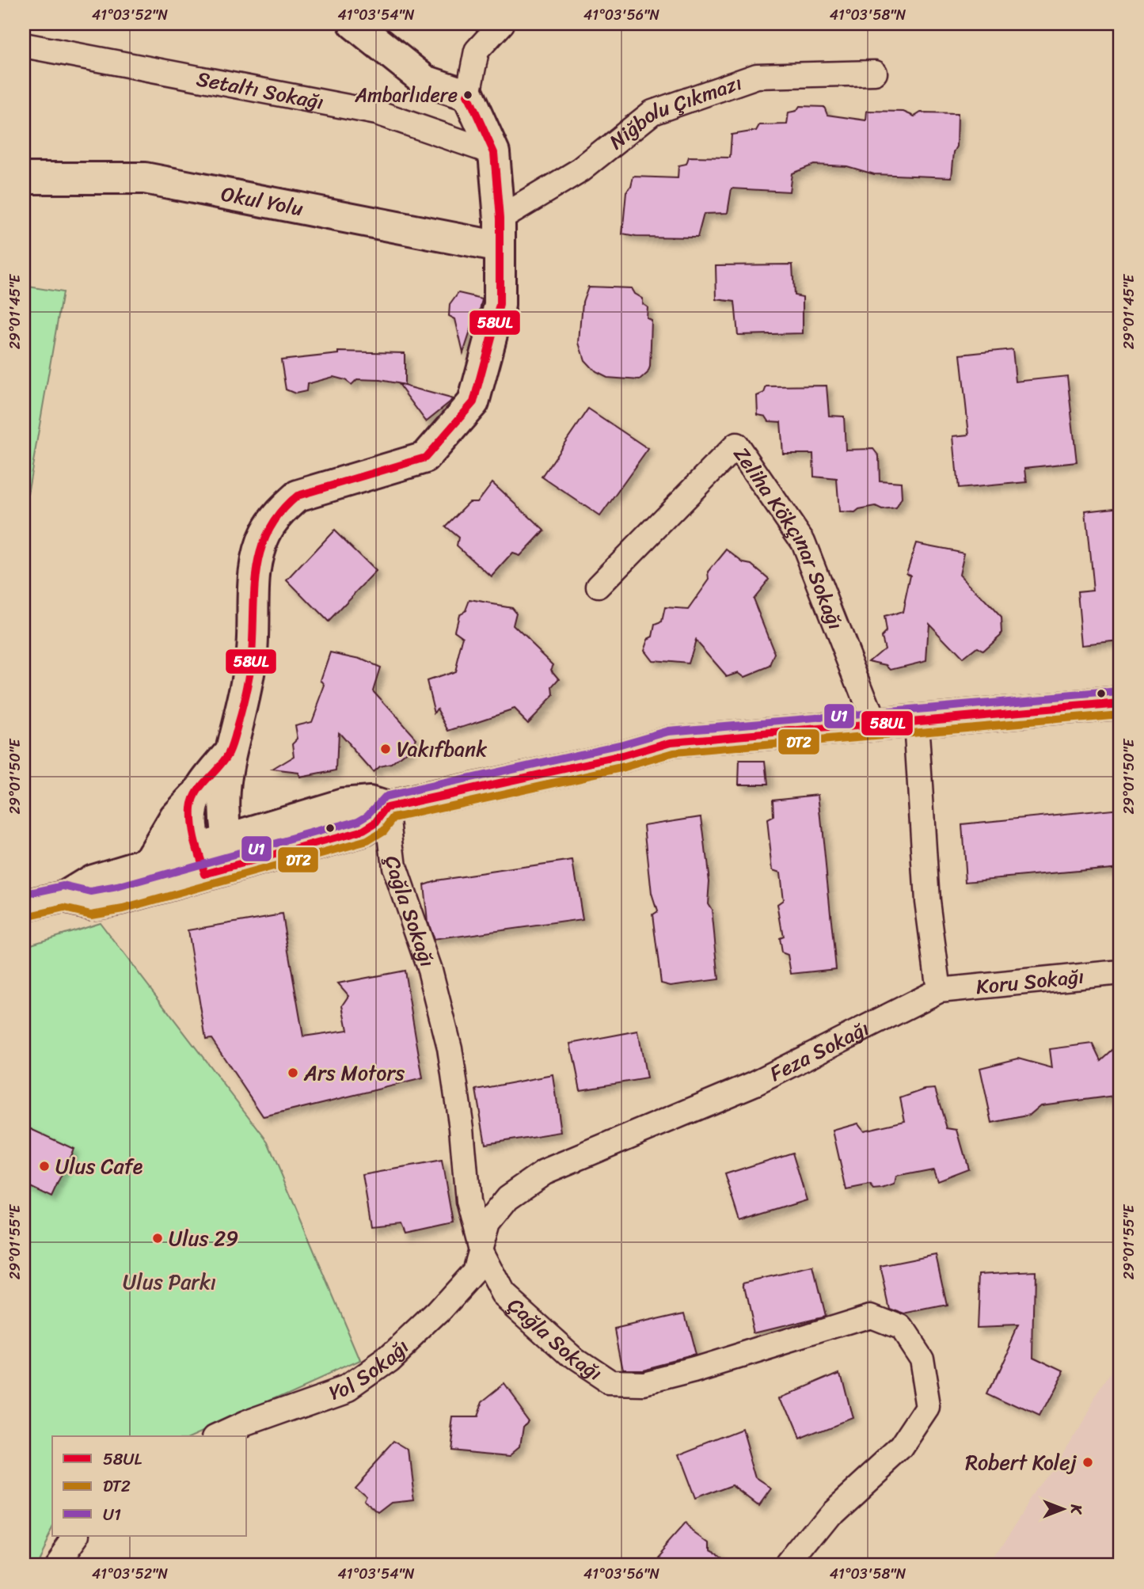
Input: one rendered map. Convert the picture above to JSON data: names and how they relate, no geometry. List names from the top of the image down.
{
  "streets": {
    "street": [
      "Setaltı Sokağı",
      "Niğbolu Çıkmazı",
      "Okul Yolu",
      "Zeliha Kökçınar Sokağı",
      "Çağla Sokağı",
      "Koru Sokağı",
      "Feza Sokağı",
      "Yol Sokağı"
    ]
  },
  "crossings": [
    ["Niğbolu Çıkmazı", "Okul Yolu"],
    ["Çağla Sokağı", "Feza Sokağı"],
    ["Çağla Sokağı", "Yol Sokağı"],
    ["Koru Sokağı", "Feza Sokağı"],
    ["Feza Sokağı", "Yol Sokağı"]
  ],
  "parks": ["Ulus Parkı"],
  "places": [
    "Ambarlıdere",
    "Vakıfbank",
    "Ars Motors",
    "Ulus Cafe",
    "Ulus 29",
    "Robert Kolej"
  ],
  "lines": ["transit line 58UL", "transit line U1", "transit line DT2"],
  "legend": ["58UL", "DT2", "U1"],
  "north": "right",
  "coordinates": [
    "41°03'52\"N",
    "41°03'54\"N",
    "41°03'56\"N",
    "41°03'58\"N",
    "29°01'45\"E",
    "29°01'50\"E",
    "29°01'55\"E"
  ]
}
